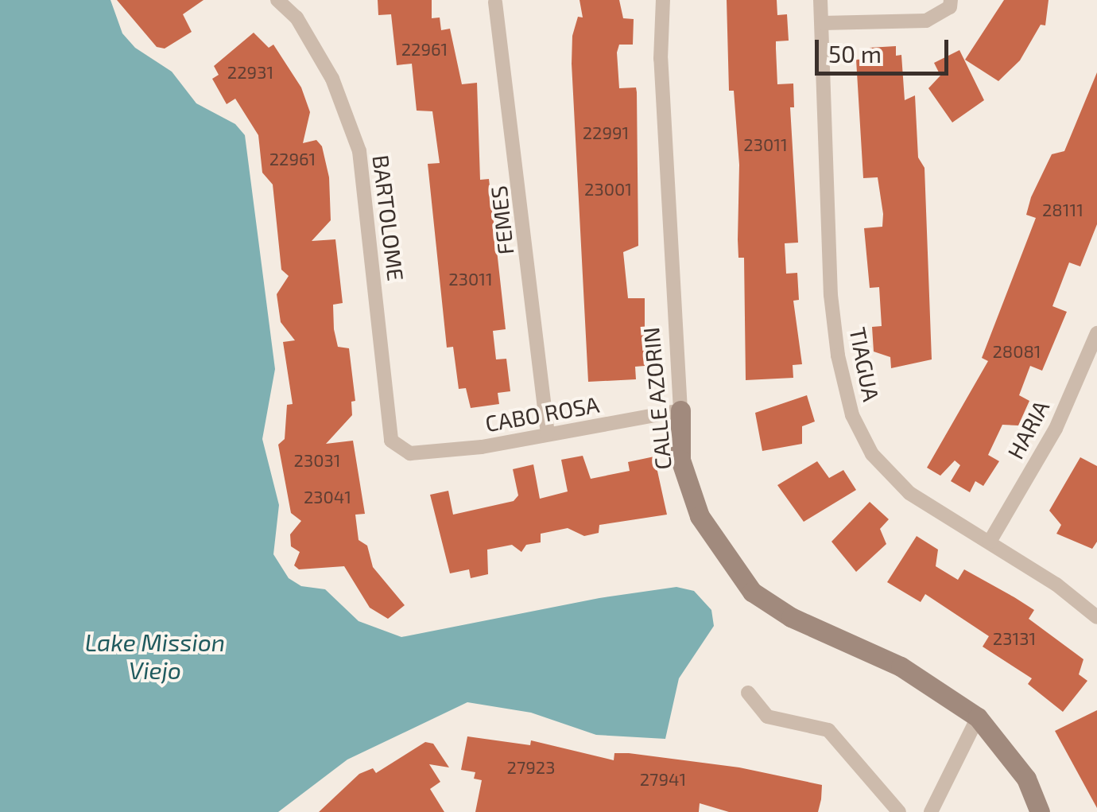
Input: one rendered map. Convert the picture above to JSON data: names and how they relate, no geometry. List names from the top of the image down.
{
  "streets": {
    "street": [
      "BARTOLOME",
      "FEMES",
      "TIAGUA",
      "CALLE AZORIN",
      "CABO ROSA",
      "HARIA"
    ]
  },
  "crossings": [
    ["BARTOLOME", "CABO ROSA"],
    ["FEMES", "CABO ROSA"],
    ["TIAGUA", "HARIA"],
    ["CALLE AZORIN", "CABO ROSA"]
  ],
  "water": ["Lake Mission Viejo"],
  "house_numbers": [
    "22961",
    "22931",
    "22991",
    "23011",
    "22961",
    "23001",
    "28111",
    "23011",
    "28081",
    "23031",
    "23041",
    "23131",
    "27923",
    "27941"
  ],
  "scale_bar": "50 m"
}
